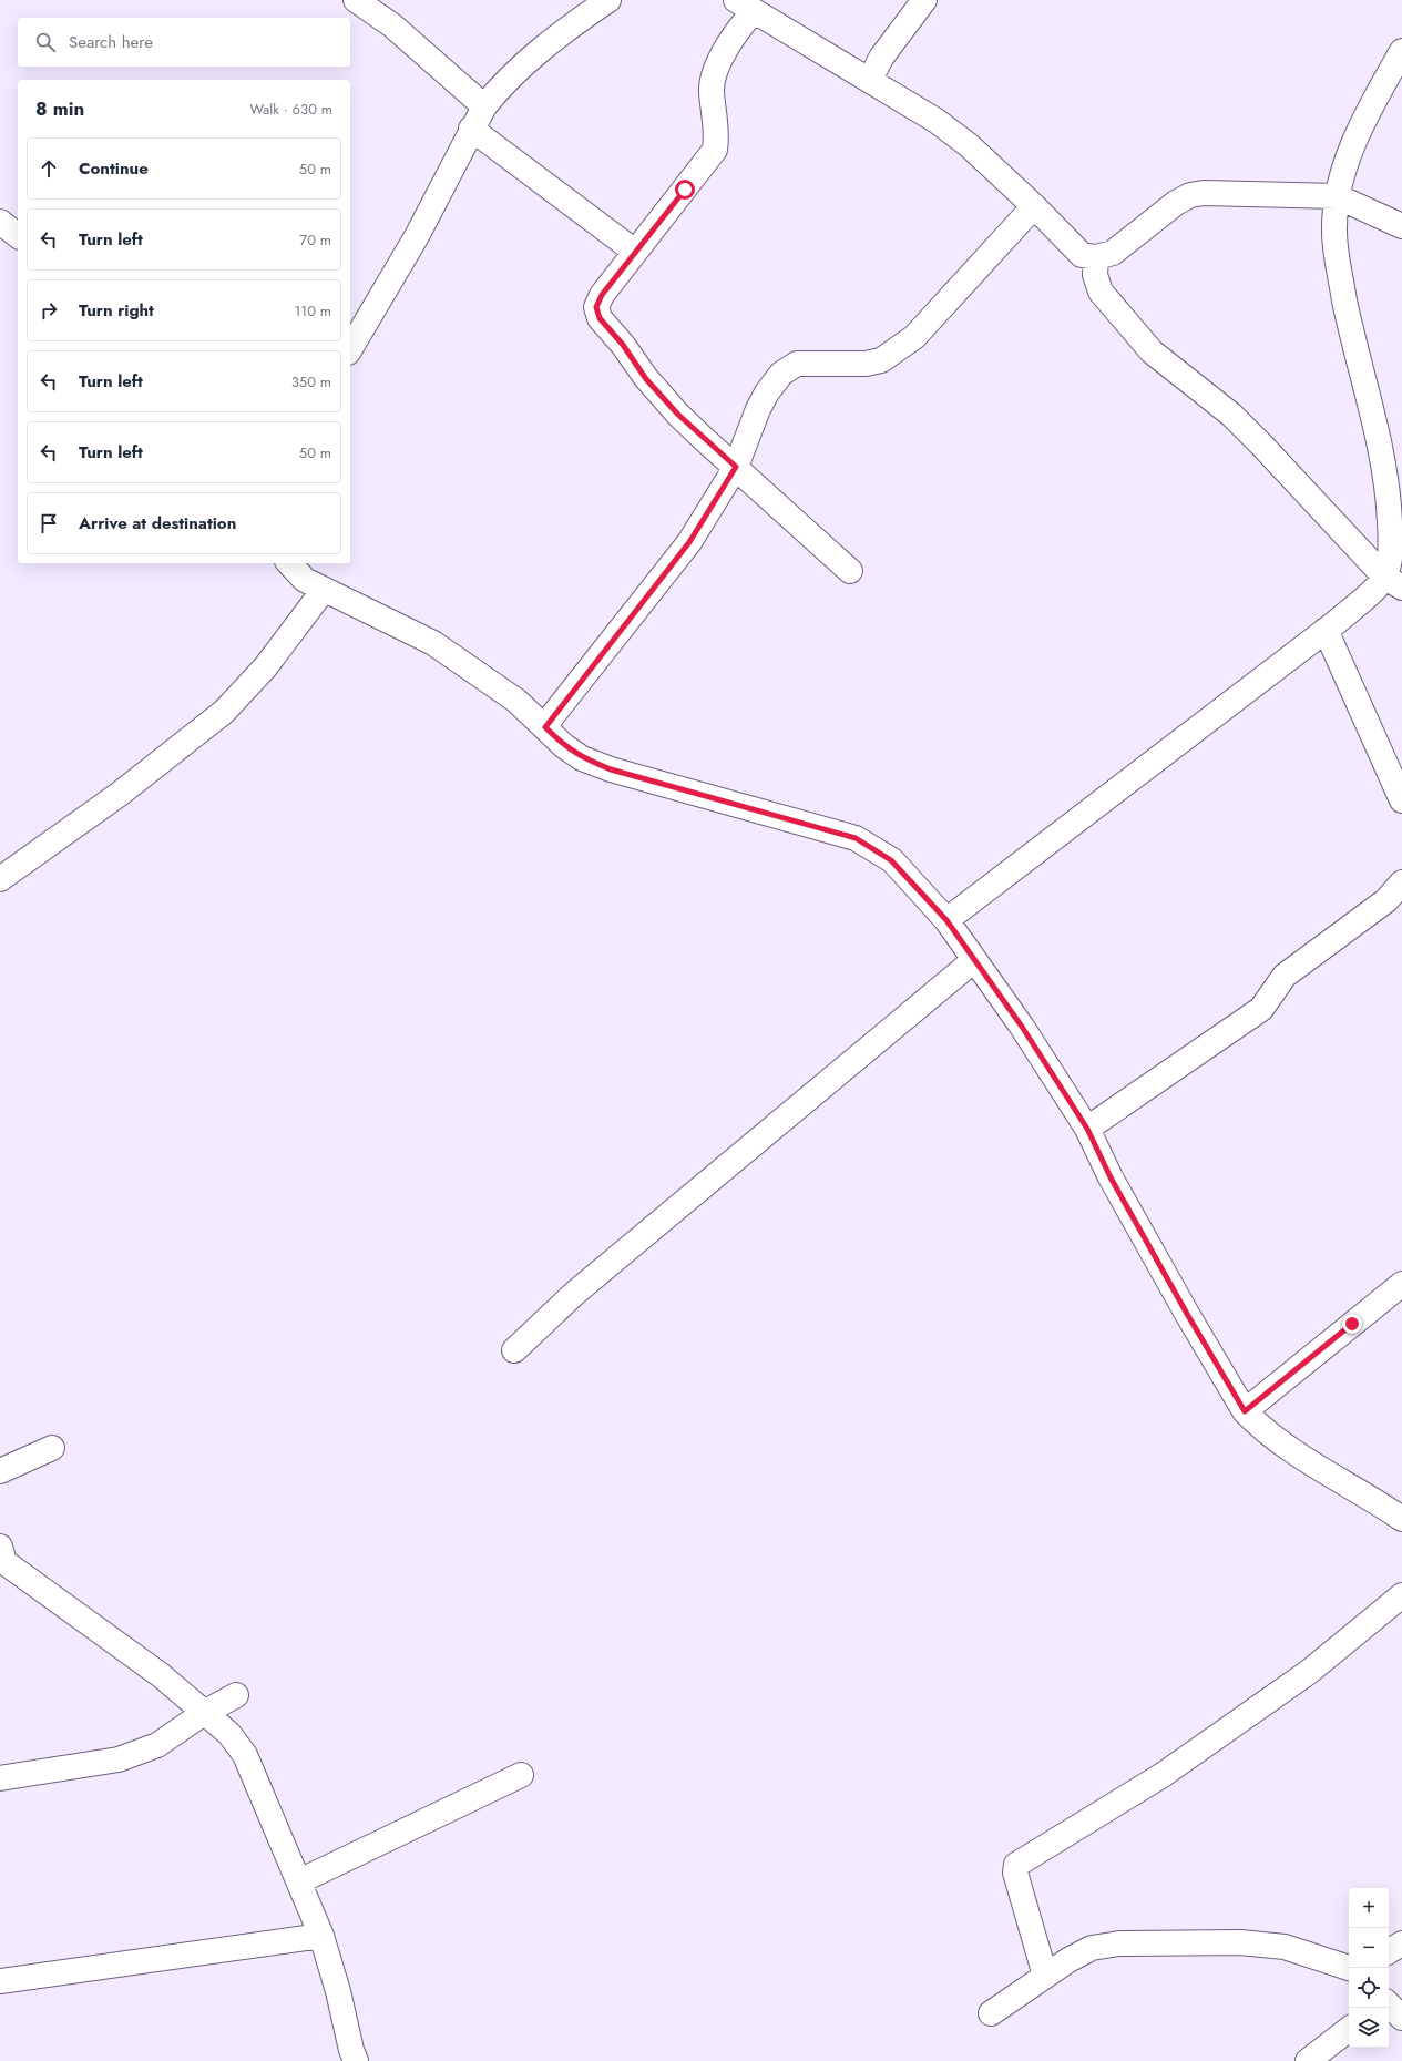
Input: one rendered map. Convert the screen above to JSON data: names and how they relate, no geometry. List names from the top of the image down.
{
  "page": {
    "search": "Search here",
    "heading": ["8 min", "Walk · 630 m"],
    "list": [
      ["Continue", "50 m"],
      ["Turn left", "70 m"],
      ["Turn right", "110 m"],
      ["Turn left", "350 m"],
      ["Turn left", "50 m"],
      "Arrive at destination"
    ],
    "map_buttons": ["+", "−"]
  }
}
